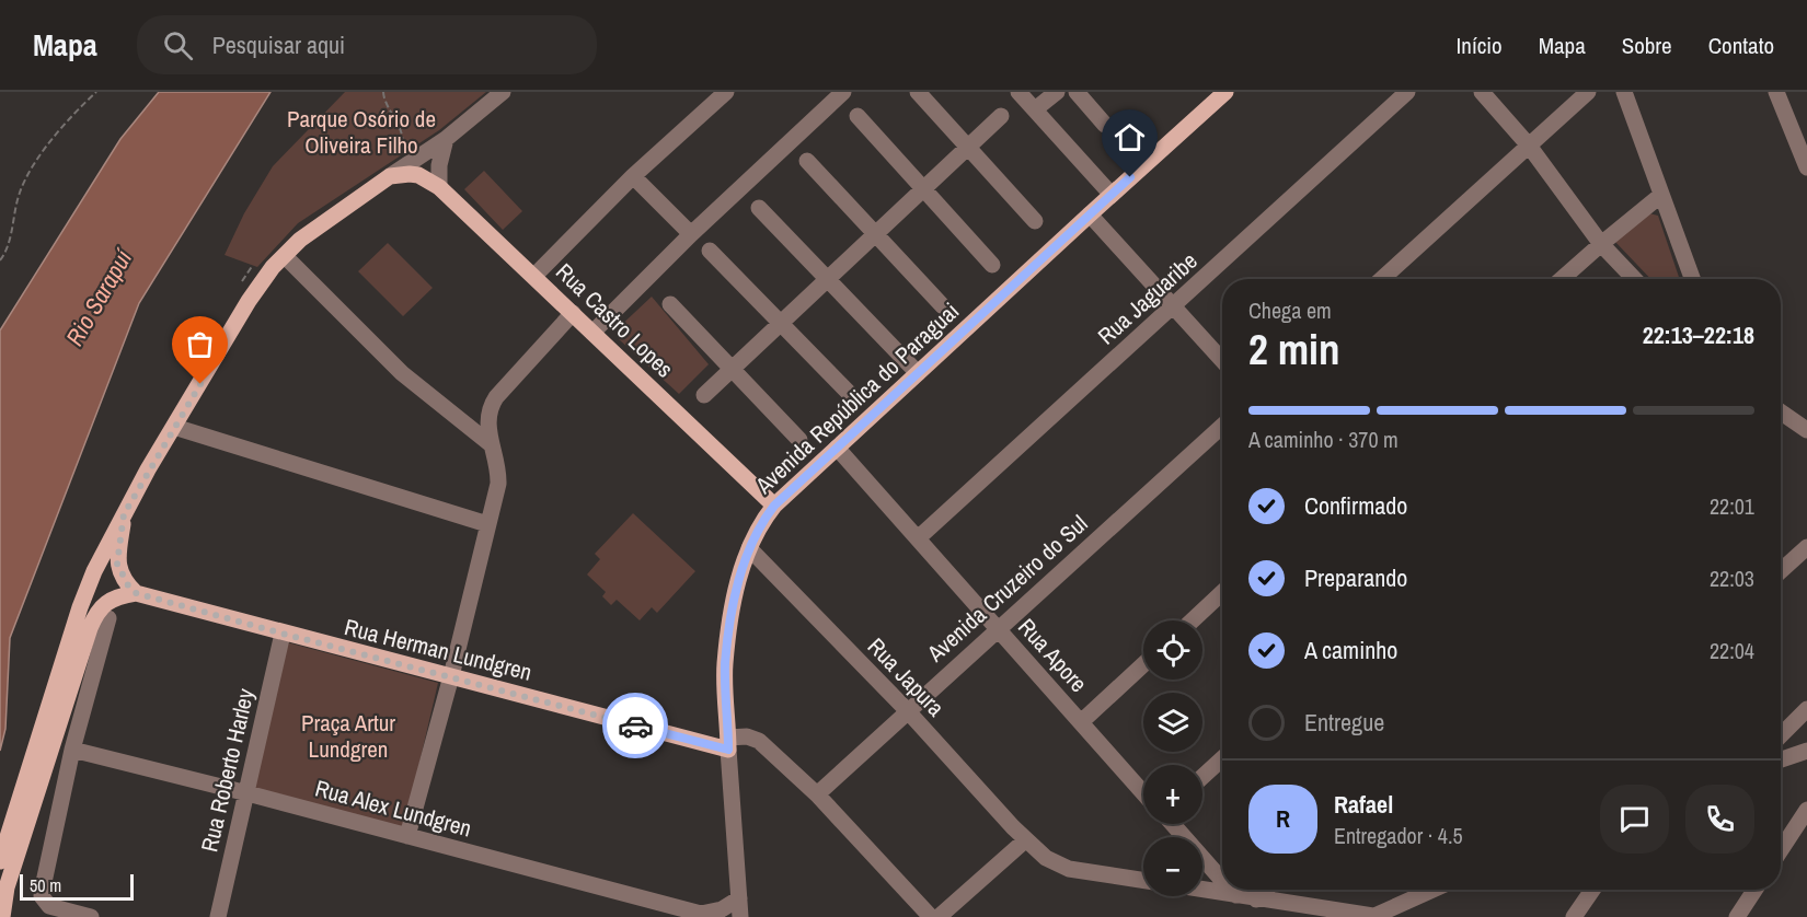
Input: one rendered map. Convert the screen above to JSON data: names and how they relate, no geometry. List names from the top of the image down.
{
  "streets": {
    "main road": ["Rua Castro Lopes", "Avenida República do Paraguai", "Rua Herman Lundgren"],
    "street": [
      "Rua Jaguaribe",
      "Avenida Cruzeiro do Sul",
      "Rua Apore",
      "Rua Japura",
      "Rua Roberto Harley",
      "Rua Alex Lundgren"
    ]
  },
  "crossings": [
    ["Rua Jaguaribe", "Rua Apore"],
    ["Rua Castro Lopes", "Avenida República do Paraguai"],
    ["Avenida República do Paraguai", "Rua Herman Lundgren"],
    ["Avenida República do Paraguai", "Rua Apore"],
    ["Avenida República do Paraguai", "Rua Japura"],
    ["Avenida República do Paraguai", "Rua Alex Lundgren"],
    ["Avenida Cruzeiro do Sul", "Rua Apore"],
    ["Avenida Cruzeiro do Sul", "Rua Japura"],
    ["Rua Herman Lundgren", "Rua Roberto Harley"],
    ["Rua Roberto Harley", "Rua Alex Lundgren"]
  ],
  "water": ["Rio Sarapuí"],
  "parks": ["Parque Osório de Oliveira Filho", "Praça Artur Lundgren"],
  "scale_bar": "50 m",
  "page": {
    "header": "Mapa",
    "search": "Pesquisar aqui",
    "nav": [
      "Início",
      "Mapa",
      "Sobre",
      "Contato"
    ],
    "heading": ["2 min", "Chega em", "22:13–22:18"],
    "panel": ["Rafael", "Entregador · 4.5"],
    "bar": "A caminho · 370 m",
    "list": [
      ["Confirmado", "22:01"],
      ["Preparando", "22:03"],
      ["A caminho", "22:04"],
      "Entregue"
    ],
    "map_buttons": ["+", "−"],
    "round": "R",
    "scale": "50 m"
  }
}
